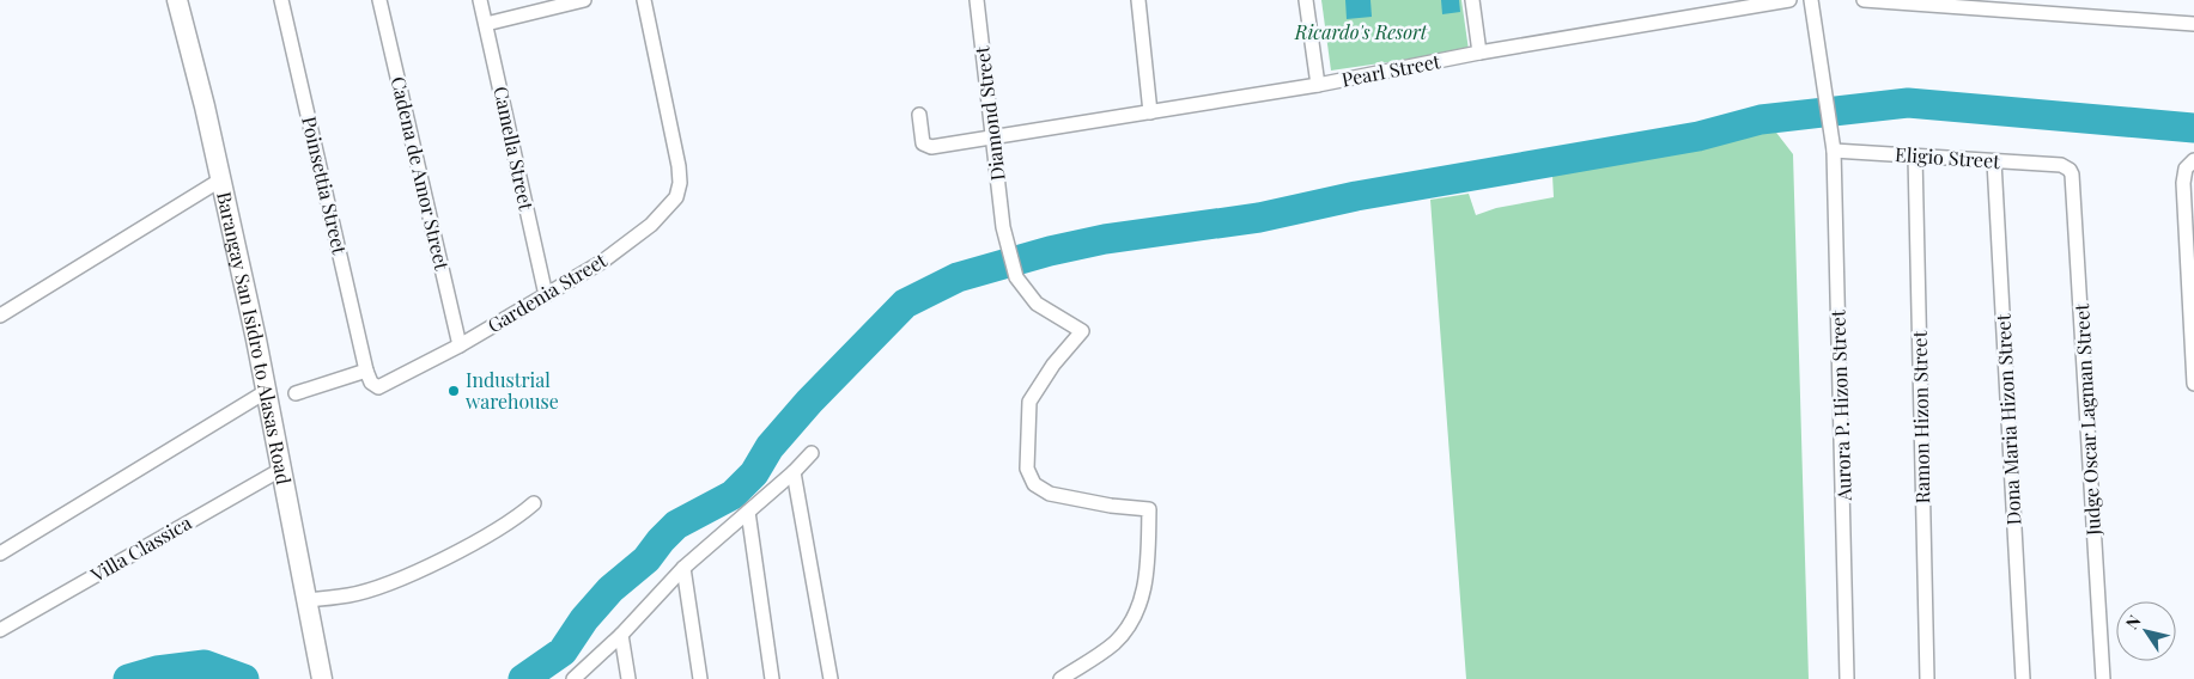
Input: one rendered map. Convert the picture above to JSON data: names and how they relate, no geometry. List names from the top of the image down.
{
  "streets": {
    "street": [
      "Pearl Street",
      "Diamond Street",
      "Camella Street",
      "Eligio Street",
      "Cadena de Amor Street",
      "Poinsettia Street",
      "Gardenia Street",
      "Barangay San Isidro to Alasas Road",
      "Aurora P. Hizon Street",
      "Ramon Hizon Street",
      "Dona Maria Hizon Street",
      "Judge Oscar Lagman Street",
      "Villa Classica"
    ]
  },
  "crossings": [
    ["Pearl Street", "Diamond Street"],
    ["Camella Street", "Gardenia Street"],
    ["Eligio Street", "Aurora P. Hizon Street"],
    ["Eligio Street", "Ramon Hizon Street"],
    ["Eligio Street", "Dona Maria Hizon Street"],
    ["Eligio Street", "Judge Oscar Lagman Street"],
    ["Cadena de Amor Street", "Gardenia Street"],
    ["Poinsettia Street", "Gardenia Street"],
    ["Barangay San Isidro to Alasas Road", "Villa Classica"]
  ],
  "parks": ["Ricardo's Resort"],
  "places": ["Industrial warehouse"],
  "north": "top left"
}
